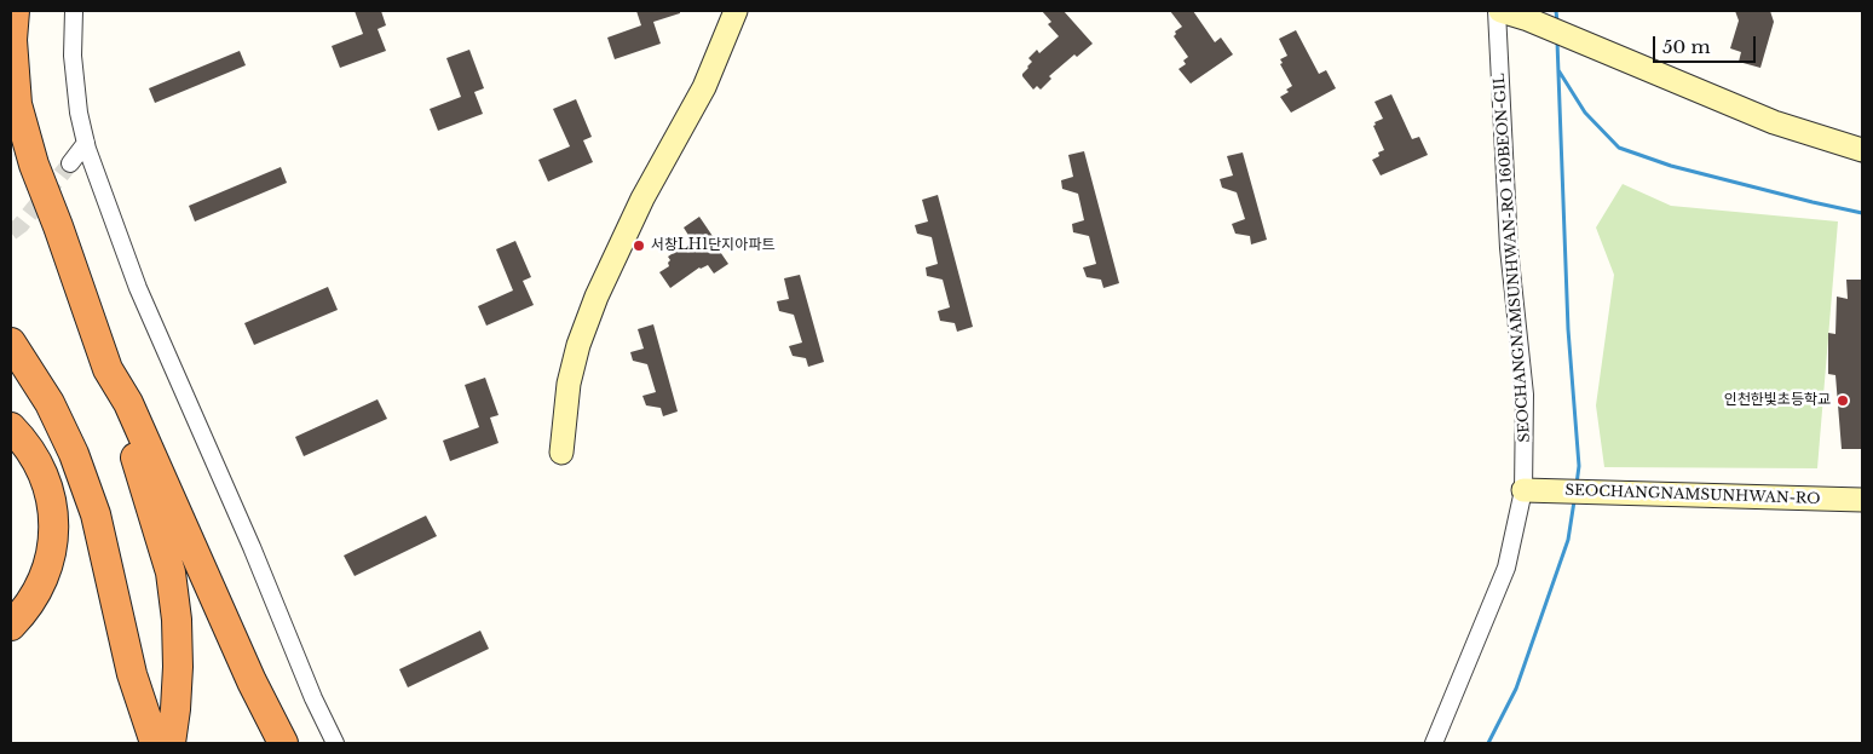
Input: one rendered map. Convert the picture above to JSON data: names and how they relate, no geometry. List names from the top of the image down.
{
  "streets": {
    "street": ["SEOCHANGNAMSUNHWAN-RO 160BEON-GIL", "SEOCHANGNAMSUNHWAN-RO"]
  },
  "crossings": [
    ["SEOCHANGNAMSUNHWAN-RO 160BEON-GIL", "SEOCHANGNAMSUNHWAN-RO"]
  ],
  "places": ["서창LH1단지아파트", "인천한빛초등학교"],
  "scale_bar": "50 m"
}
